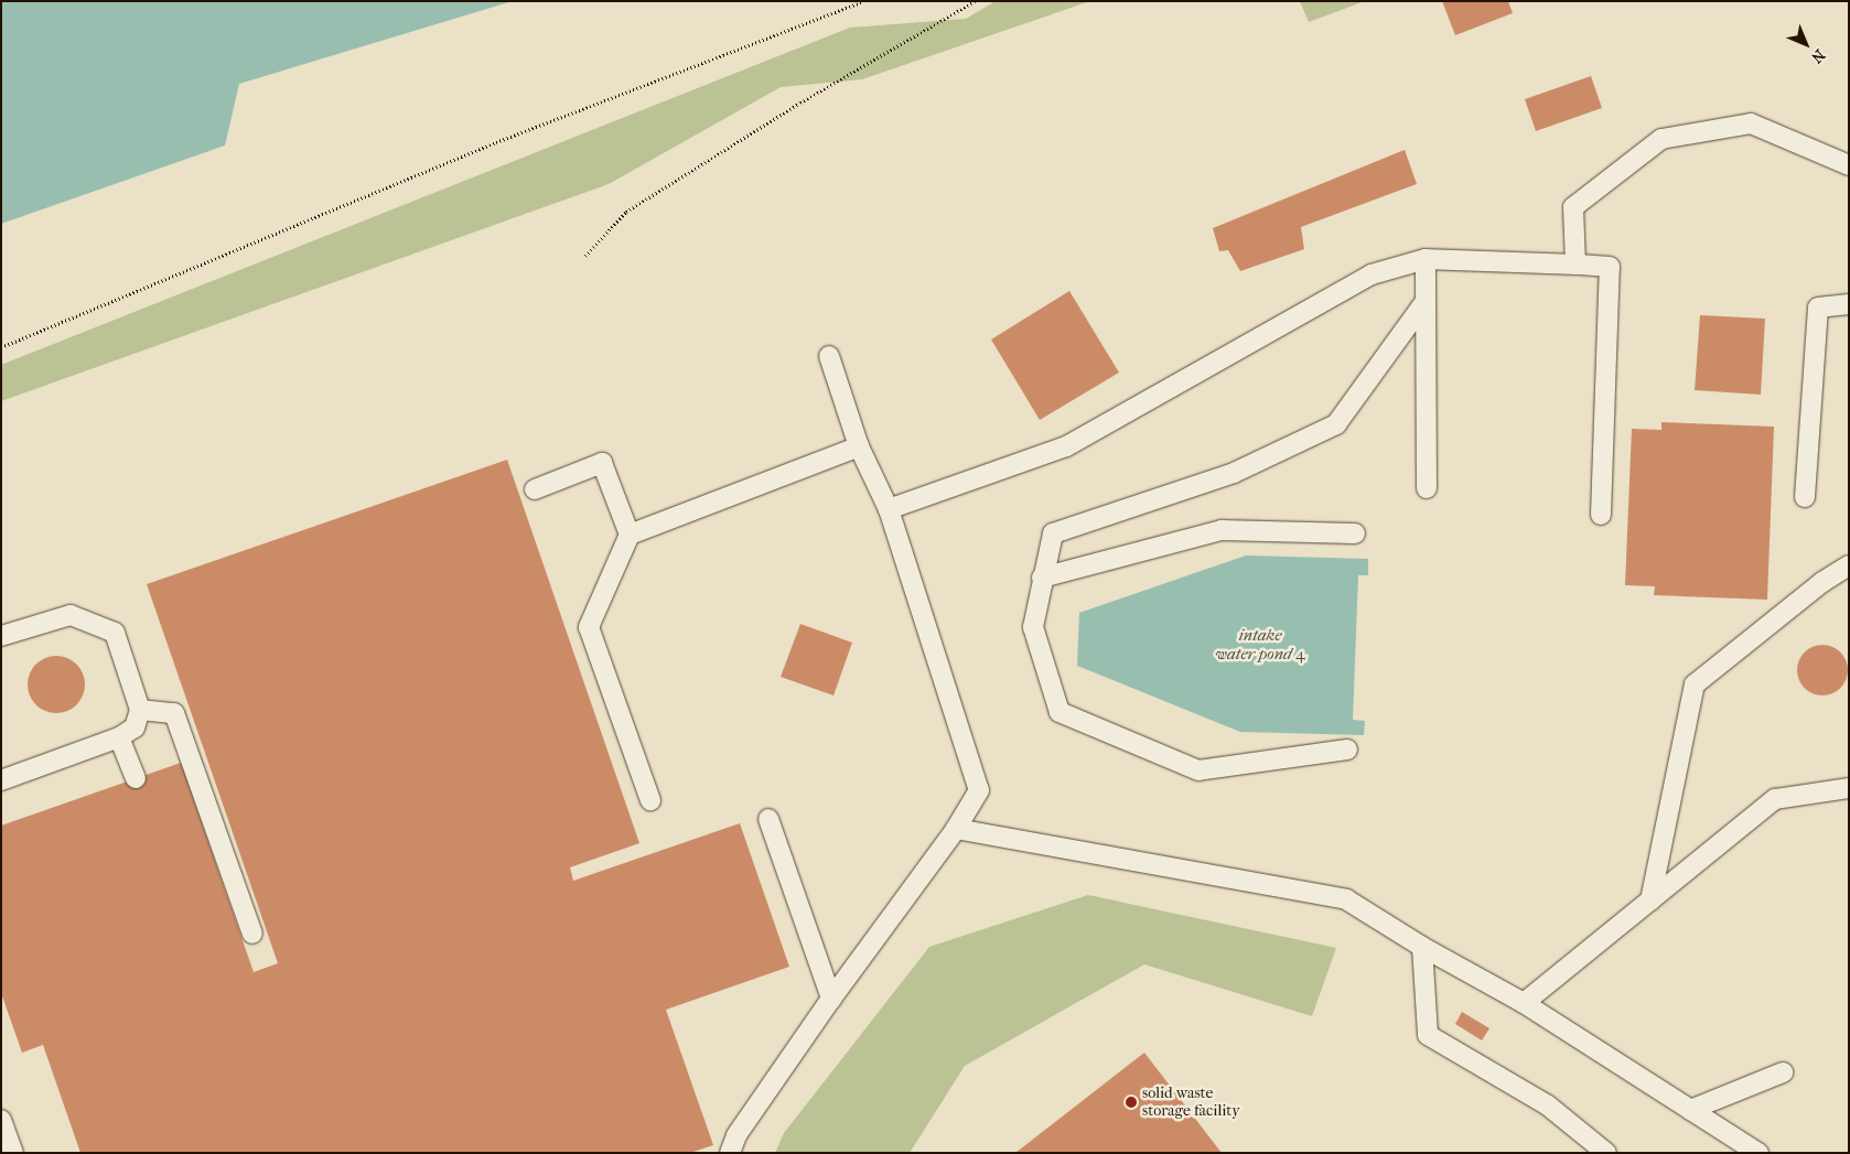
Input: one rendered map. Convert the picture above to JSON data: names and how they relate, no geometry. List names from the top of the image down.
{
  "water": ["intake water pond 4"],
  "places": ["solid waste storage facility"],
  "north": "bottom right"
}
